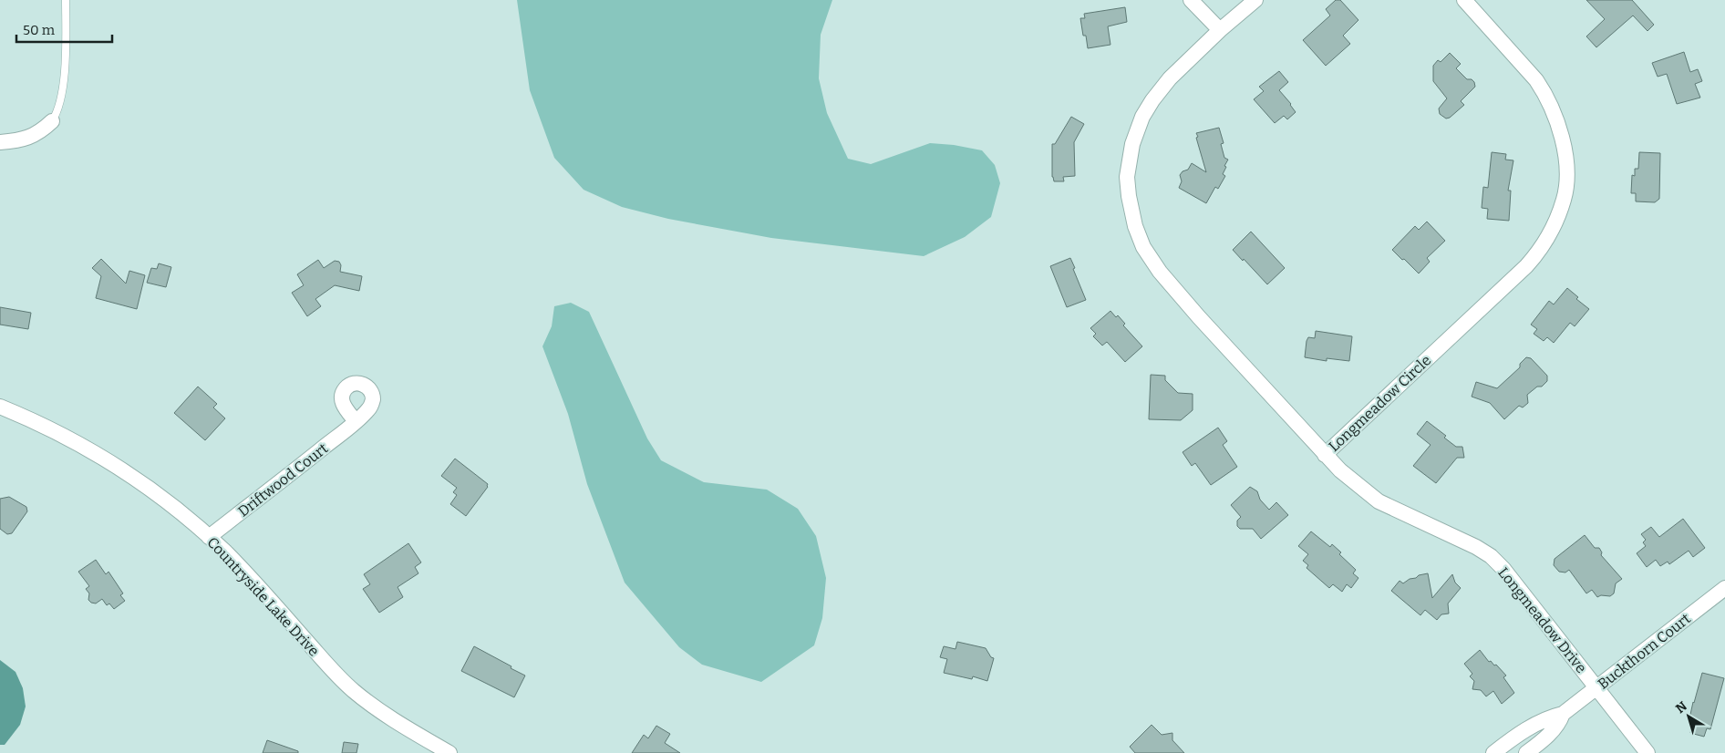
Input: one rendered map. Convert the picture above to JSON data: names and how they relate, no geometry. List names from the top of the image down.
{
  "streets": {
    "street": [
      "Longmeadow Circle",
      "Driftwood Court",
      "Countryside Lake Drive",
      "Longmeadow Drive",
      "Buckthorn Court"
    ]
  },
  "crossings": [
    ["Longmeadow Circle", "Longmeadow Drive"],
    ["Driftwood Court", "Countryside Lake Drive"],
    ["Longmeadow Drive", "Buckthorn Court"]
  ],
  "scale_bar": "50 m",
  "north": "top left"
}
